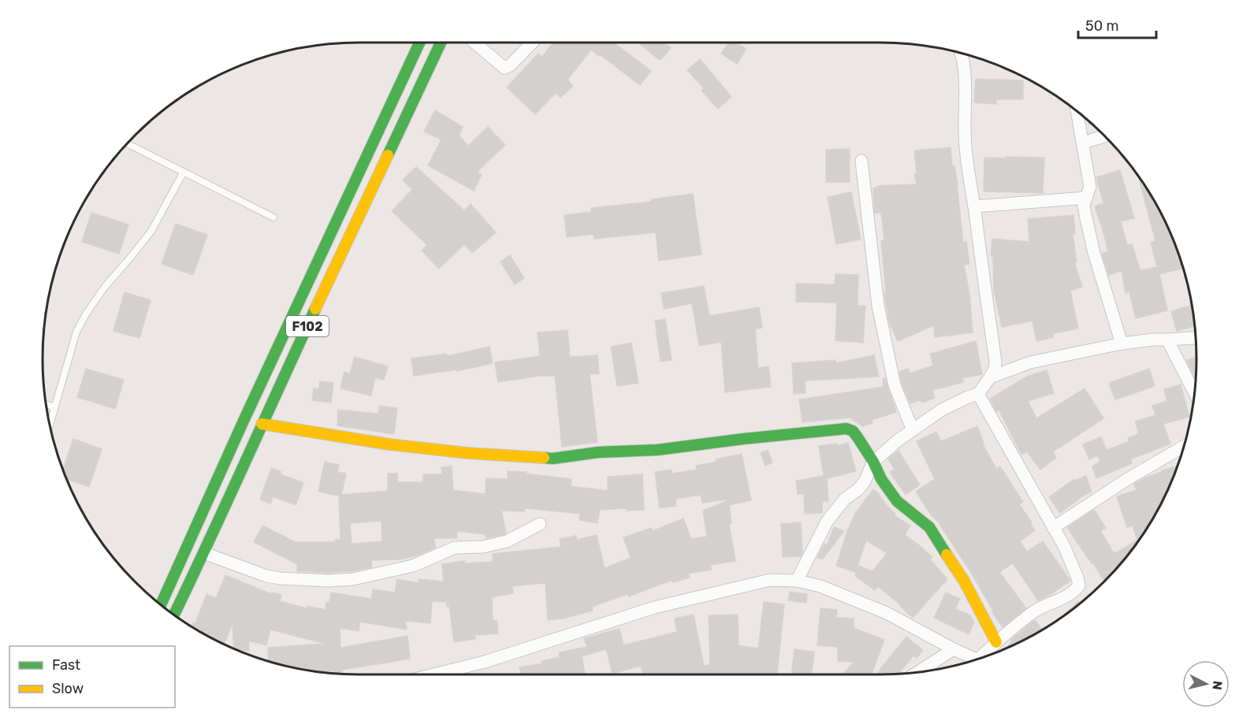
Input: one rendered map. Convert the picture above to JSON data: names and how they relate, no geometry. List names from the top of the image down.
{
  "streets": {
    "main road": ["F102"]
  },
  "legend": ["Fast", "Slow"],
  "scale_bar": "50 m",
  "north": "right"
}
